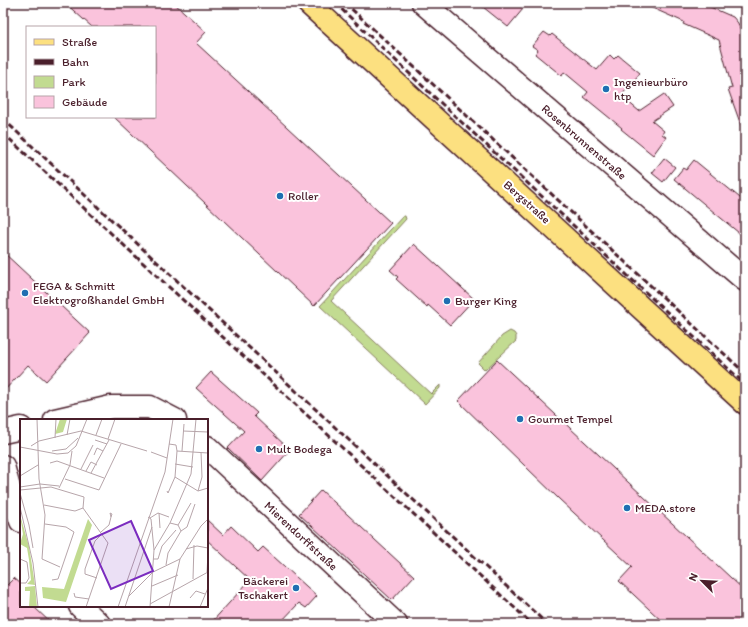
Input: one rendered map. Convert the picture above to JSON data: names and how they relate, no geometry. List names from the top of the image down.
{
  "streets": {
    "main road": ["Bergstraße"],
    "street": ["Rosenbrunnenstraße", "Mierendorffstraße"]
  },
  "places": [
    "Ingenieurbüro htp",
    "Roller",
    "FEGA & Schmitt Elektrogroßhandel GmbH",
    "Burger King",
    "Gourmet Tempel",
    "Mult Bodega",
    "MEDA.store",
    "Bäckerei Tschakert"
  ],
  "legend": [
    "Straße",
    "Bahn",
    "Park",
    "Gebäude"
  ],
  "north": "top left"
}
